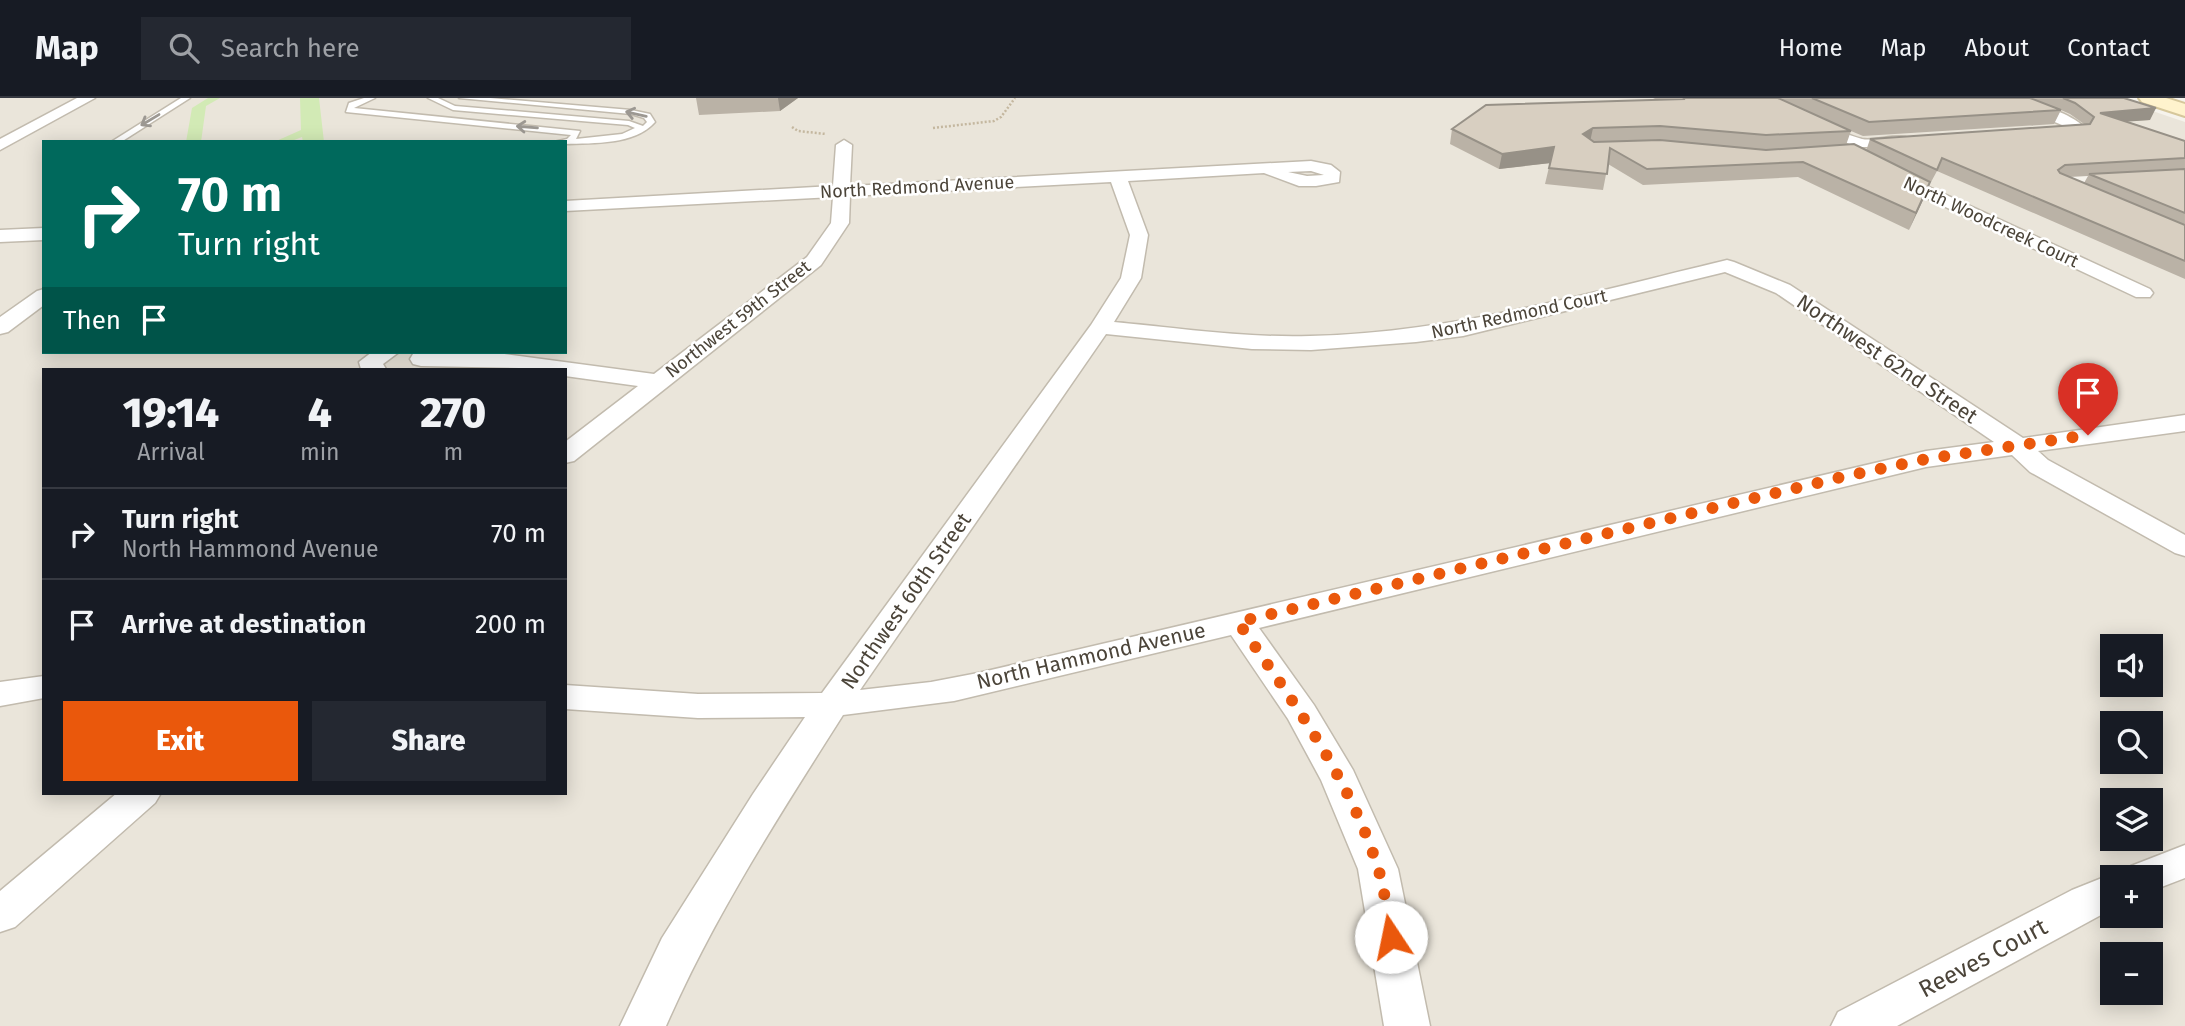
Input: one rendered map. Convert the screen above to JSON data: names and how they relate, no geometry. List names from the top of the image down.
{
  "streets": {
    "street": [
      "North Redmond Avenue",
      "North Woodcreek Court",
      "North Redmond Court",
      "Northwest 59th Street",
      "Northwest 62nd Street",
      "Northwest 60th Street",
      "North Hammond Avenue",
      "Reeves Court"
    ]
  },
  "crossings": [
    ["North Redmond Avenue", "Northwest 59th Street"],
    ["North Redmond Avenue", "Northwest 60th Street"],
    ["North Redmond Court", "Northwest 62nd Street"],
    ["North Redmond Court", "Northwest 60th Street"],
    ["Northwest 62nd Street", "North Hammond Avenue"],
    ["Northwest 60th Street", "North Hammond Avenue"]
  ],
  "page": {
    "header": "Map",
    "search": "Search here",
    "nav": [
      "Home",
      "Map",
      "About",
      "Contact"
    ],
    "turn": ["70 m", "Turn right"],
    "then": "Then",
    "eta": [
      "19:14",
      "Arrival",
      "4",
      "min",
      "270",
      "m"
    ],
    "list": [
      {
        "name": "Turn right",
        "note": "North Hammond Avenue",
        "value": "70 m"
      },
      {
        "name": "Arrive at destination",
        "value": "200 m"
      }
    ],
    "map_buttons": ["+", "−"],
    "buttons": ["Exit", "Share"]
  }
}
